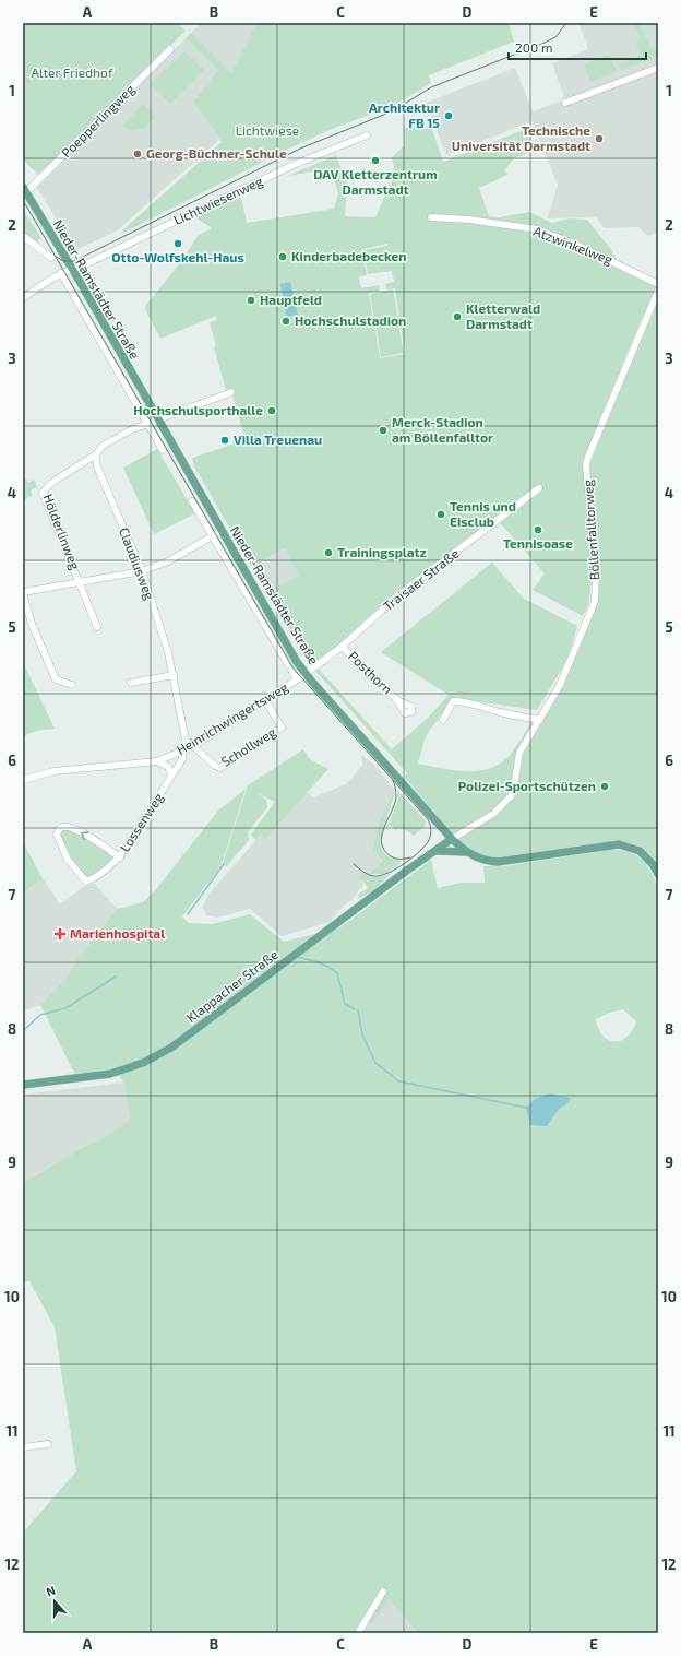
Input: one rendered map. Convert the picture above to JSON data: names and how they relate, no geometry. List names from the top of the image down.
{
  "streets": {
    "main road": ["Nieder-Ramstädter Straße", "Klappacher Straße"],
    "street": [
      "Poepperlingweg",
      "Lichtwiesenweg",
      "Atzwinkelweg",
      "Böllenfalltorweg",
      "Hölderlinweg",
      "Claudiusweg",
      "Traisaer Straße",
      "Posthorn",
      "Heinrichwingertsweg",
      "Schollweg",
      "Lossenweg"
    ]
  },
  "crossings": [
    ["Poepperlingweg", "Nieder-Ramstädter Straße"],
    ["Lichtwiesenweg", "Nieder-Ramstädter Straße"],
    ["Nieder-Ramstädter Straße", "Böllenfalltorweg"],
    ["Nieder-Ramstädter Straße", "Hölderlinweg"],
    ["Nieder-Ramstädter Straße", "Traisaer Straße"],
    ["Nieder-Ramstädter Straße", "Heinrichwingertsweg"],
    ["Nieder-Ramstädter Straße", "Klappacher Straße"],
    ["Böllenfalltorweg", "Klappacher Straße"],
    ["Hölderlinweg", "Claudiusweg"],
    ["Claudiusweg", "Heinrichwingertsweg"],
    ["Claudiusweg", "Schollweg"],
    ["Traisaer Straße", "Posthorn"],
    ["Traisaer Straße", "Heinrichwingertsweg"],
    ["Heinrichwingertsweg", "Schollweg"],
    ["Heinrichwingertsweg", "Lossenweg"]
  ],
  "parks": ["Alter Friedhof", "Lichtwiese"],
  "places": {
    "other": [
      "Architektur FB 15",
      "Technische Universität Darmstadt",
      "Georg-Büchner-Schule",
      "DAV Kletterzentrum Darmstadt",
      "Otto-Wolfskehl-Haus",
      "Kinderbadebecken",
      "Hauptfeld",
      "Kletterwald Darmstadt",
      "Hochschulstadion",
      "Hochschulsporthalle",
      "Merck-Stadion am Böllenfalltor",
      "Villa Treuenau",
      "Tennis und Eisclub",
      "Tennisoase",
      "Trainingsplatz",
      "Polizei-Sportschützen"
    ],
    "health": ["Marienhospital"]
  },
  "scale_bar": "200 m",
  "north": "top",
  "grid": {
    "columns": [
      "A",
      "B",
      "C",
      "D",
      "E"
    ],
    "rows": [
      "1",
      "2",
      "3",
      "4",
      "5",
      "6",
      "7",
      "8",
      "9",
      "10",
      "11",
      "12"
    ]
  }
}
